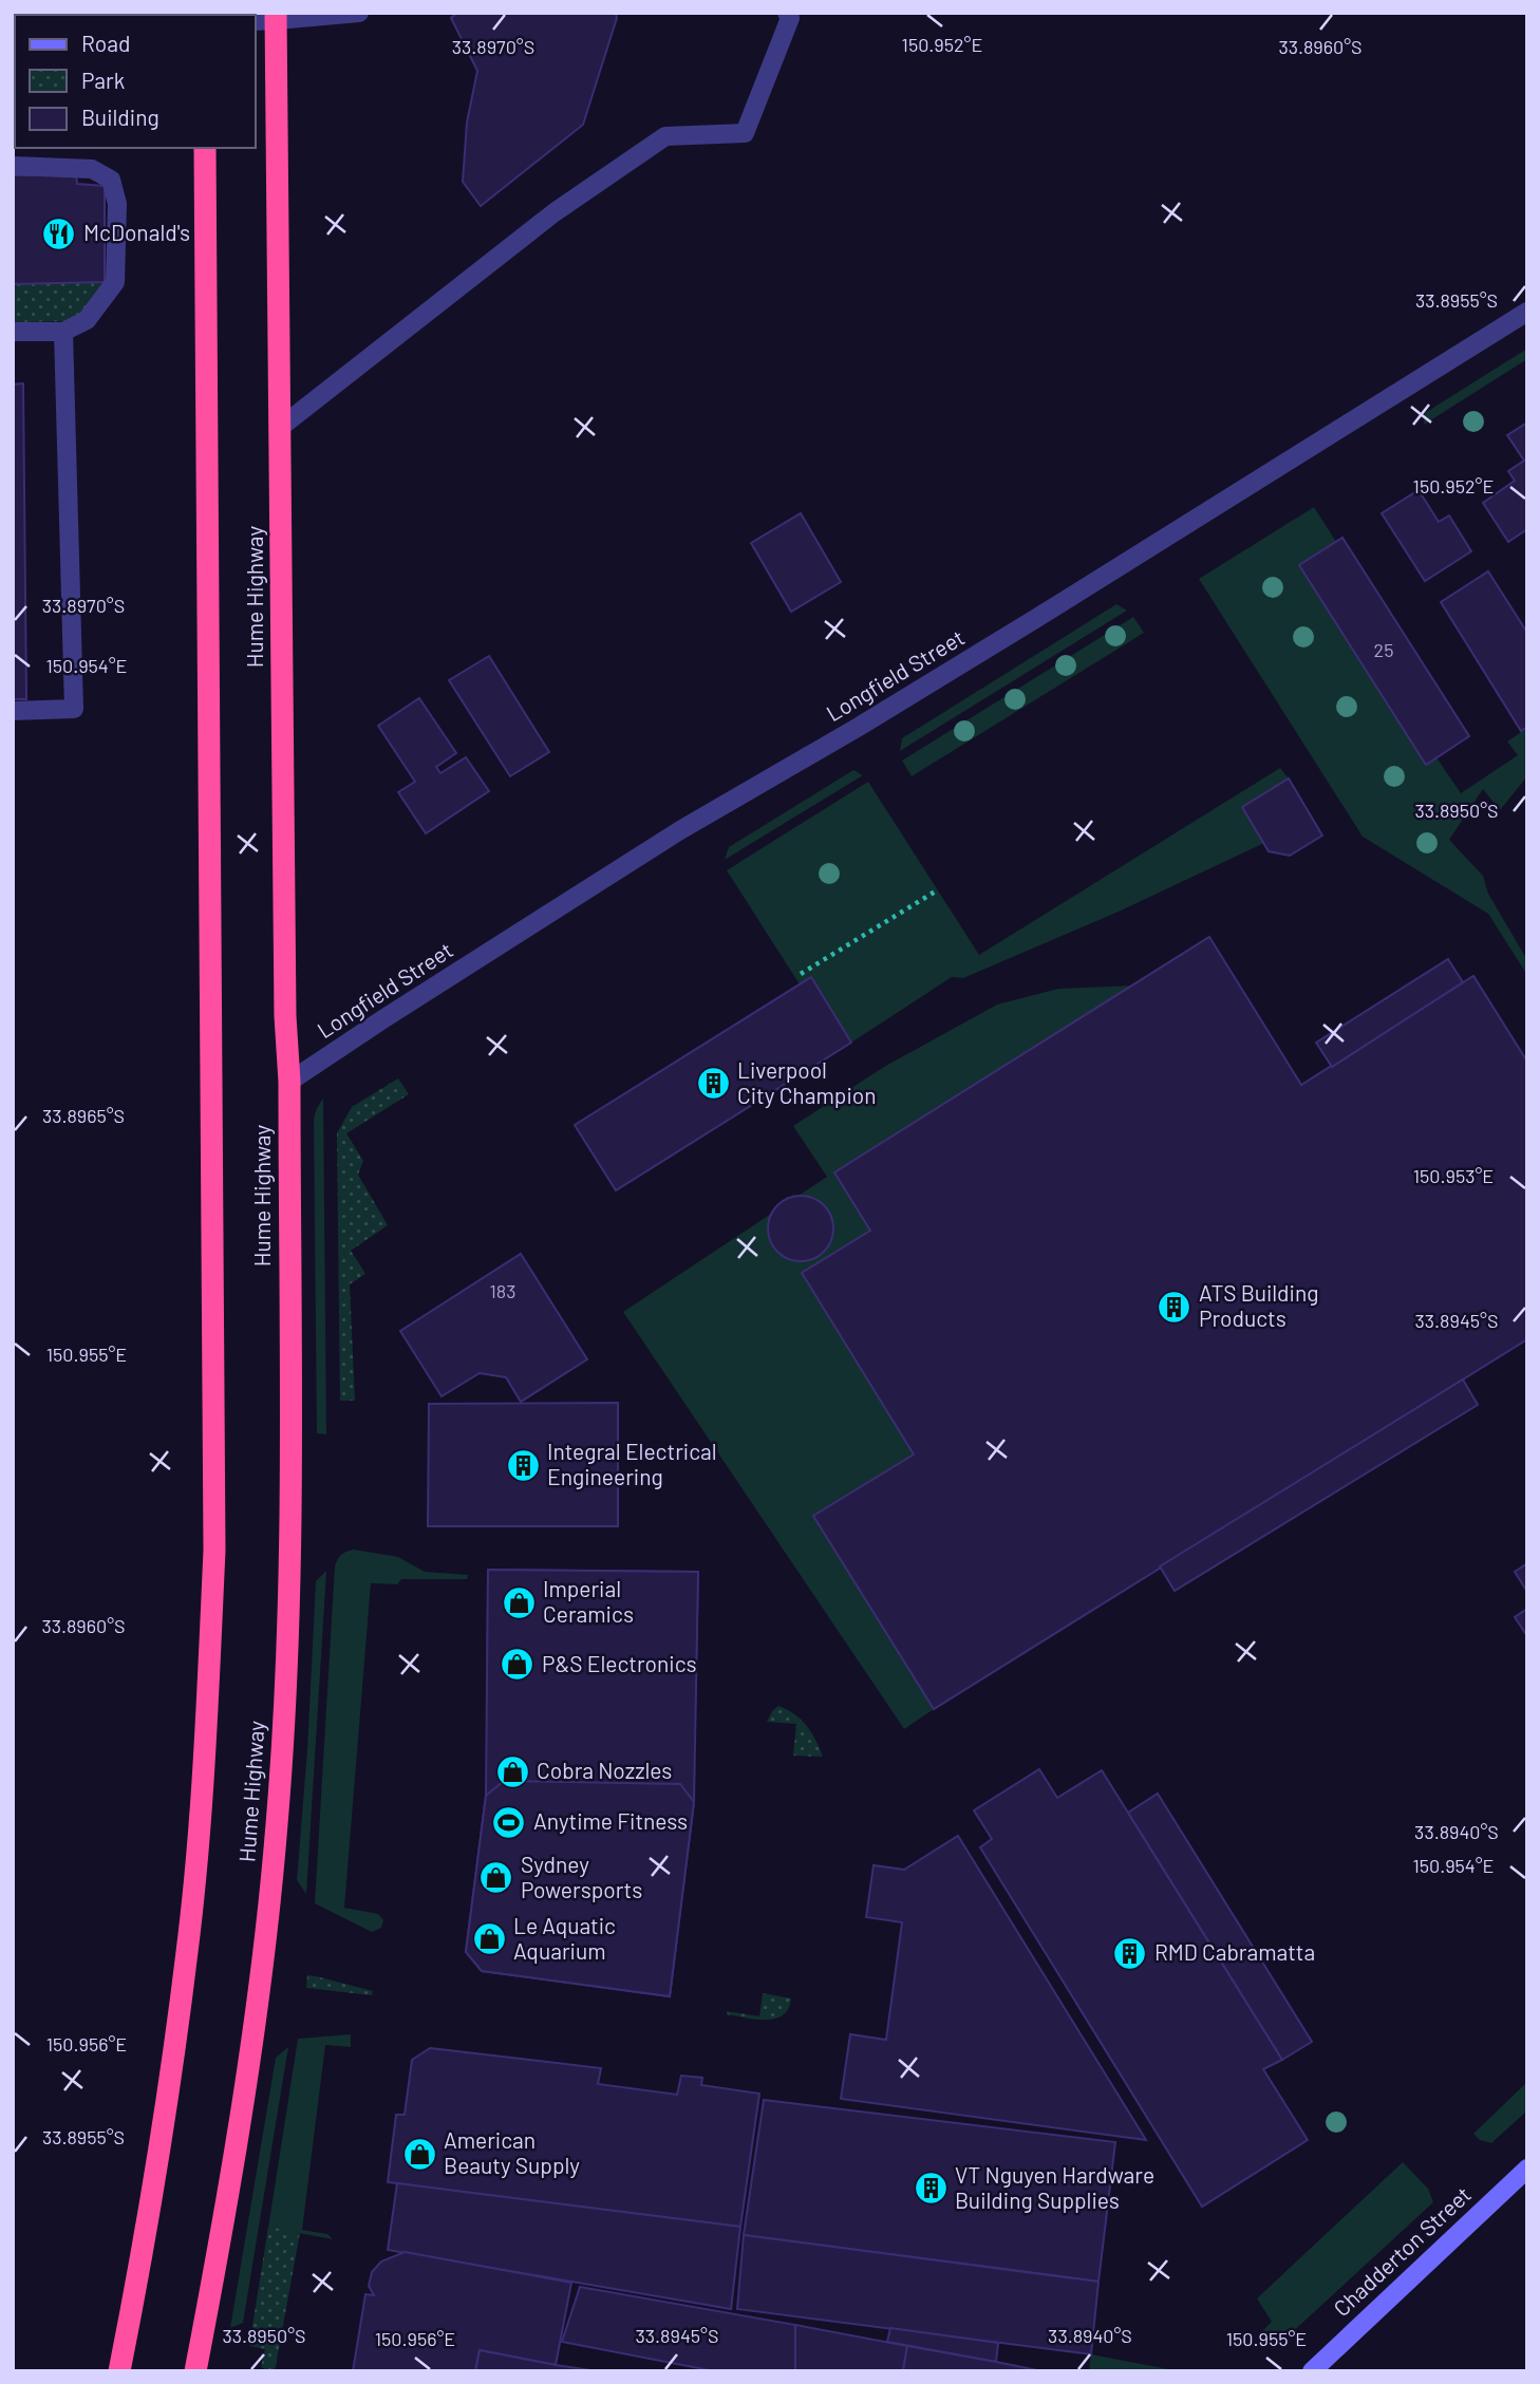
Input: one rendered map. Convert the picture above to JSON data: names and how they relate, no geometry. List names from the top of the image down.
{
  "streets": {
    "highway": ["Hume Highway"],
    "street": ["Longfield Street", "Chadderton Street"]
  },
  "crossings": [
    ["Hume Highway", "Longfield Street"]
  ],
  "places": {
    "restaurant": ["McDonald's"],
    "building": [
      "Liverpool City Champion",
      "ATS Building Products",
      "Integral Electrical Engineering",
      "RMD Cabramatta",
      "VT Nguyen Hardware Building Supplies"
    ],
    "shop": [
      "Imperial Ceramics",
      "P&S Electronics",
      "Cobra Nozzles",
      "Sydney Powersports",
      "Le Aquatic Aquarium",
      "American Beauty Supply"
    ],
    "sports": ["Anytime Fitness"]
  },
  "house_numbers": ["25", "183"],
  "legend": ["Road", "Park", "Building"],
  "coordinates": [
    "150.952°E",
    "33.8970°S",
    "33.8960°S",
    "33.8955°S",
    "150.954°E",
    "33.8950°S",
    "33.8965°S",
    "150.953°E",
    "33.8945°S",
    "150.955°E",
    "33.8940°S",
    "150.956°E"
  ]
}
